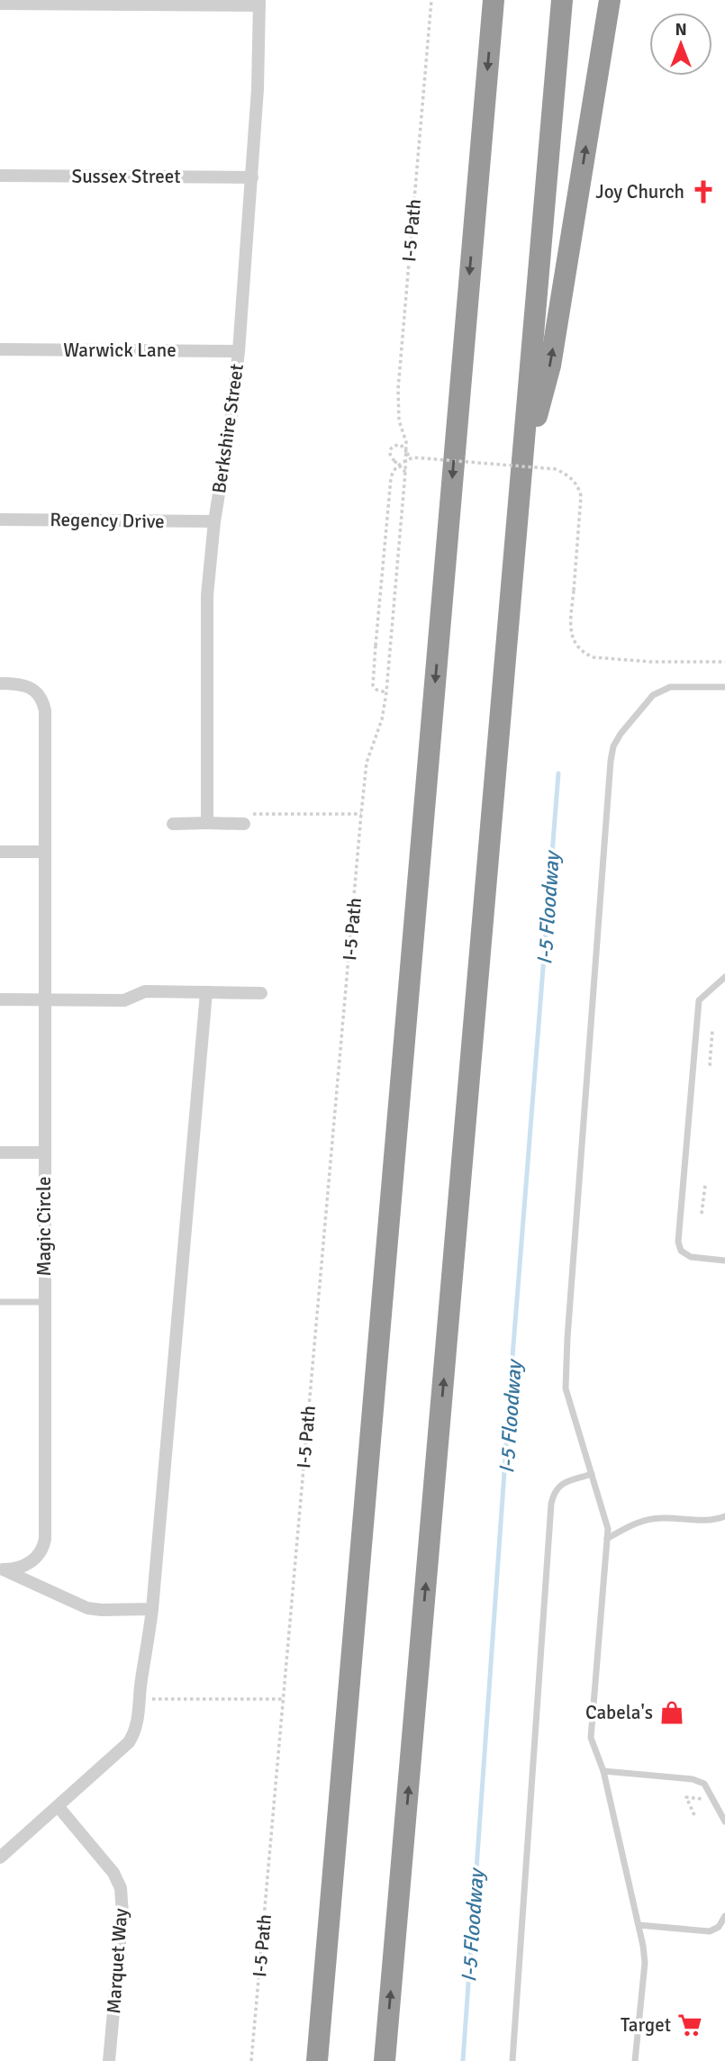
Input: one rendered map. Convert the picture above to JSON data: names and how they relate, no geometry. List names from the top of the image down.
{
  "streets": {
    "street": [
      "Sussex Street",
      "Warwick Lane",
      "Berkshire Street",
      "Regency Drive",
      "Magic Circle",
      "Marquet Way"
    ],
    "path": ["I-5 Path"]
  },
  "crossings": [
    ["Sussex Street", "Berkshire Street"],
    ["Warwick Lane", "Berkshire Street"],
    ["Berkshire Street", "Regency Drive"]
  ],
  "water": ["I-5 Floodway"],
  "places": {
    "church": ["Joy Church"],
    "shop": ["Cabela's"],
    "supermarket": ["Target"]
  },
  "north": "top"
}
